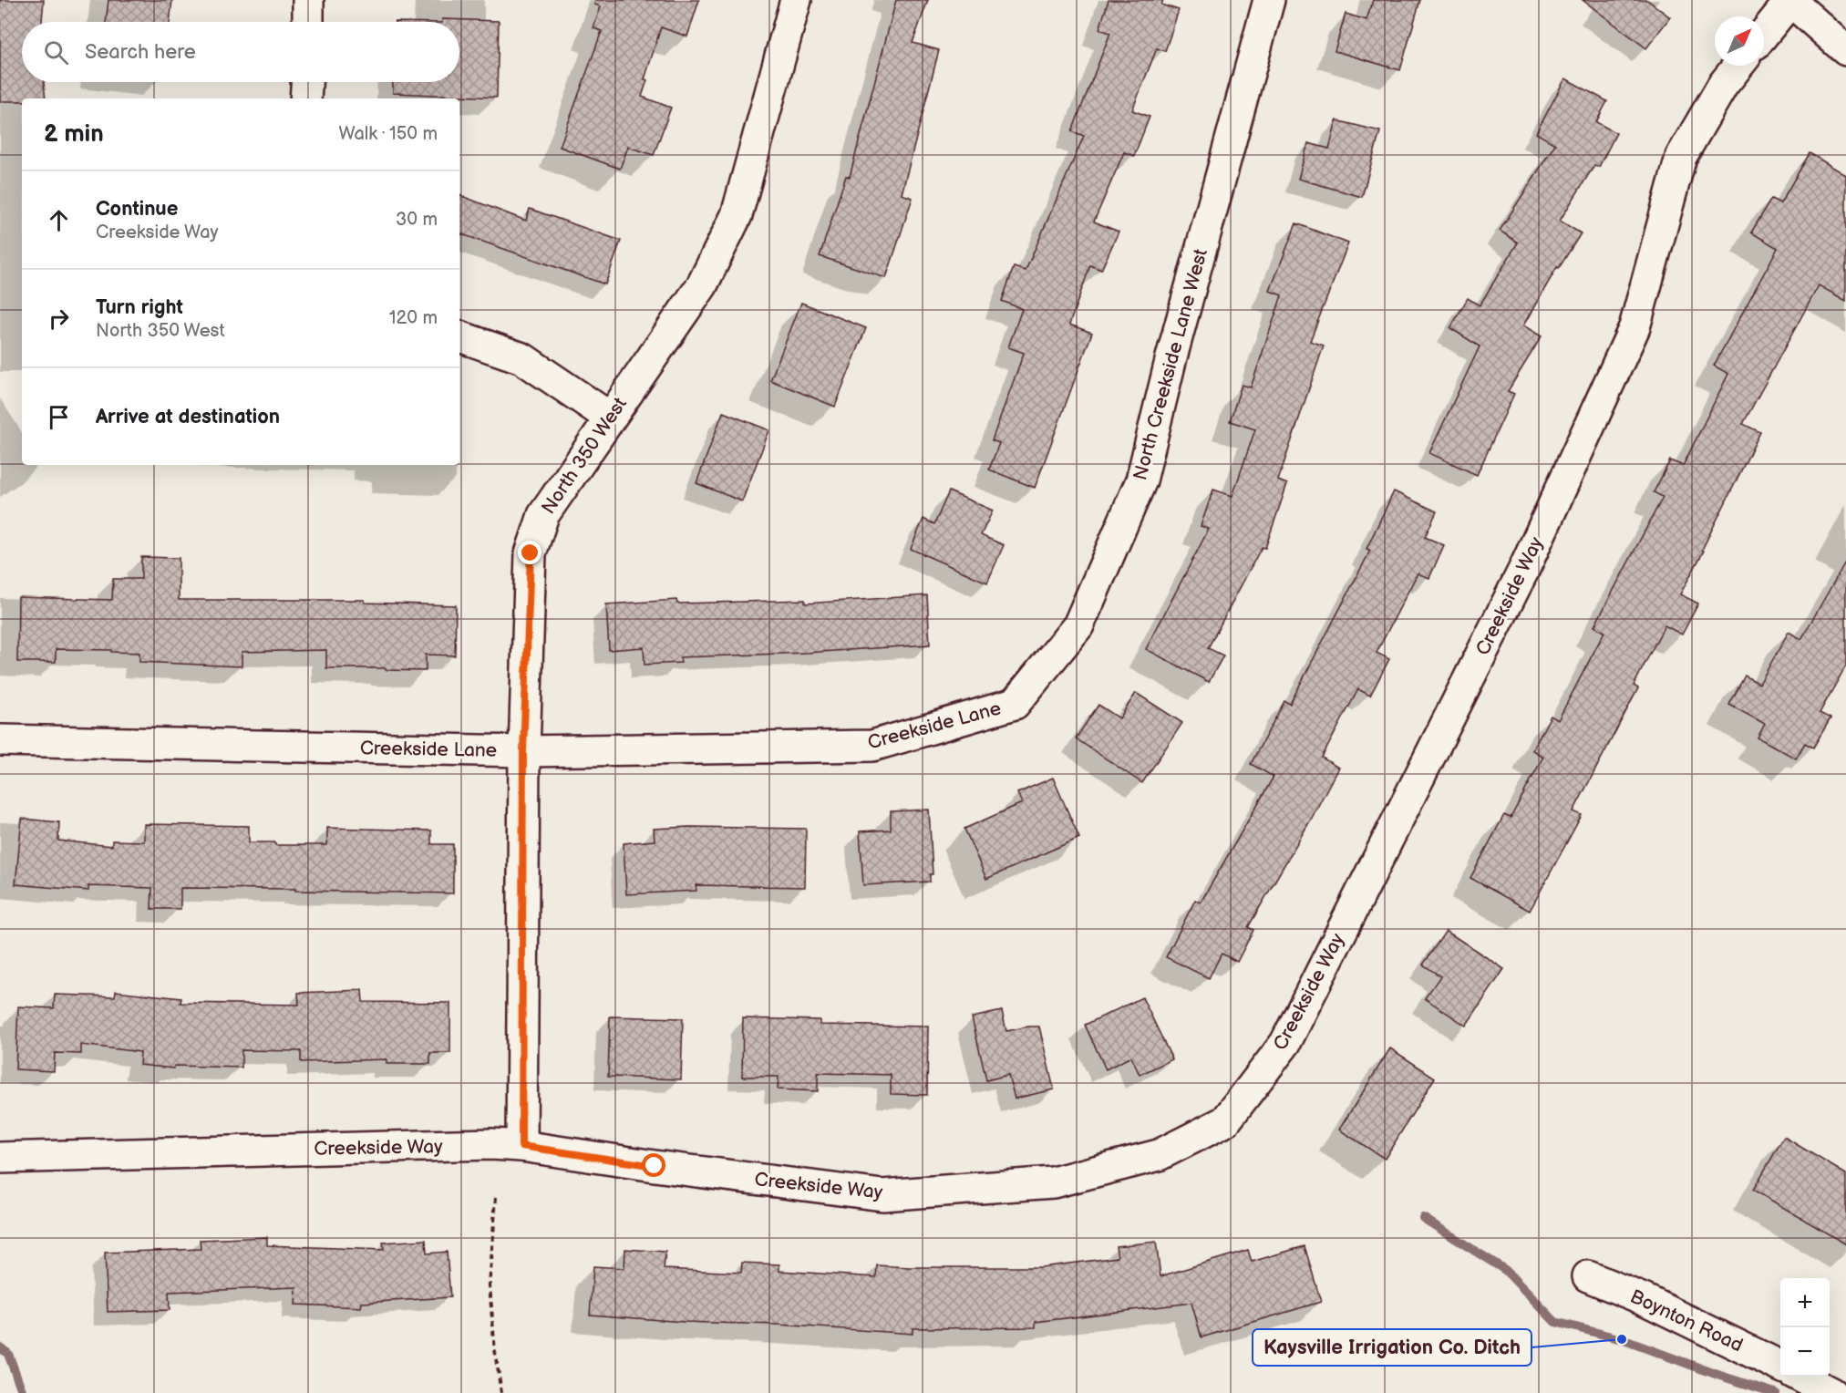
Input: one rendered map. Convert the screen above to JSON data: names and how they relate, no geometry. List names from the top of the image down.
{
  "streets": {
    "street": [
      "North Creekside Lane West",
      "North 350 West",
      "Creekside Way",
      "Creekside Lane",
      "Boynton Road"
    ]
  },
  "crossings": [
    ["North Creekside Lane West", "Creekside Lane"],
    ["North 350 West", "Creekside Way"],
    ["North 350 West", "Creekside Lane"]
  ],
  "places": ["Kaysville Irrigation Co. Ditch"],
  "north": "top right",
  "page": {
    "search": "Search here",
    "heading": ["2 min", "Walk · 150 m"],
    "list": [
      ["Continue", "Creekside Way", "30 m"],
      ["Turn right", "North 350 West", "120 m"],
      "Arrive at destination"
    ],
    "map_buttons": ["+", "−"]
  }
}
